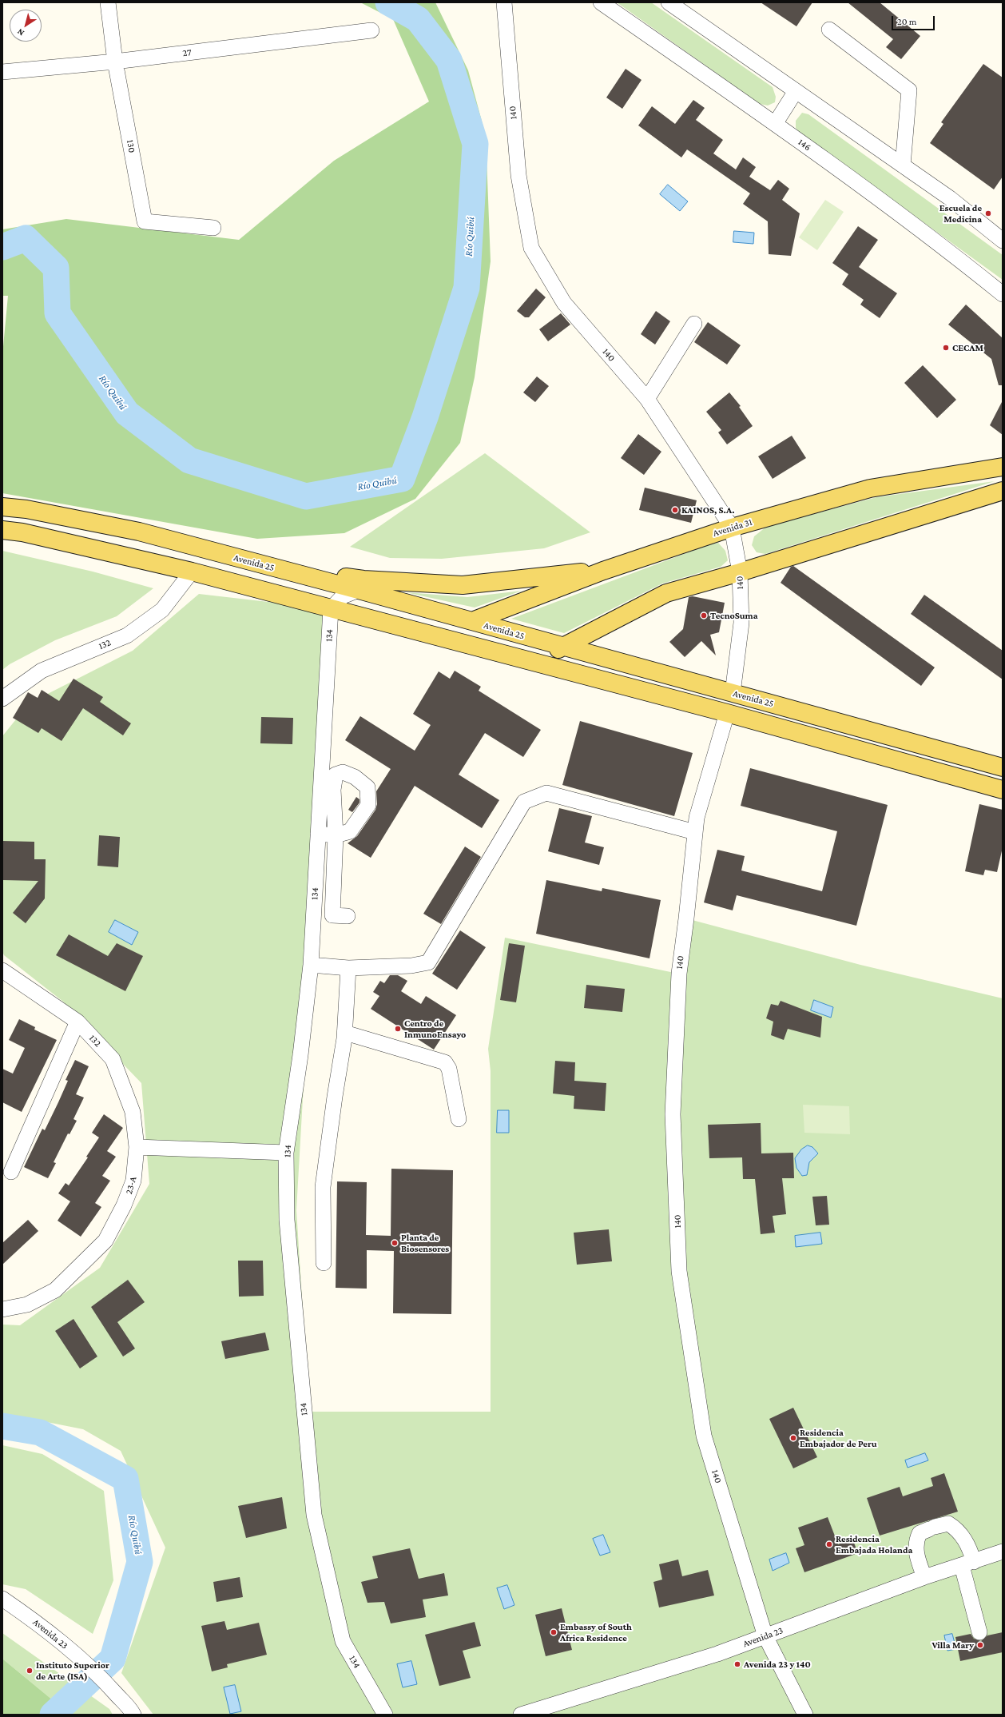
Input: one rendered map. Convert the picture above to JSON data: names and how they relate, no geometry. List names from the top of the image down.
{
  "streets": {
    "main road": ["Avenida 31", "Avenida 25"],
    "street": [
      "27",
      "140",
      "146",
      "130",
      "134",
      "132",
      "23-A",
      "Avenida 23"
    ]
  },
  "crossings": [
    ["27", "130"],
    ["140", "Avenida 31"],
    ["140", "Avenida 25"],
    ["140", "Avenida 23"],
    ["Avenida 31", "Avenida 25"],
    ["132", "23-A"]
  ],
  "water": ["Río Quibú"],
  "places": [
    "Escuela de Medicina",
    "CECAM",
    "KAINOS, S.A.",
    "TecnoSuma",
    "Centro de InmunoEnsayo",
    "Planta de Biosensores",
    "Residencia Embajador de Peru",
    "Residencia Embajada Holanda",
    "Embassy of South Africa Residence",
    "Villa Mary",
    "Avenida 23 y 140",
    "Instituto Superior de Arte (ISA)"
  ],
  "scale_bar": "20 m",
  "north": "bottom left"
}
